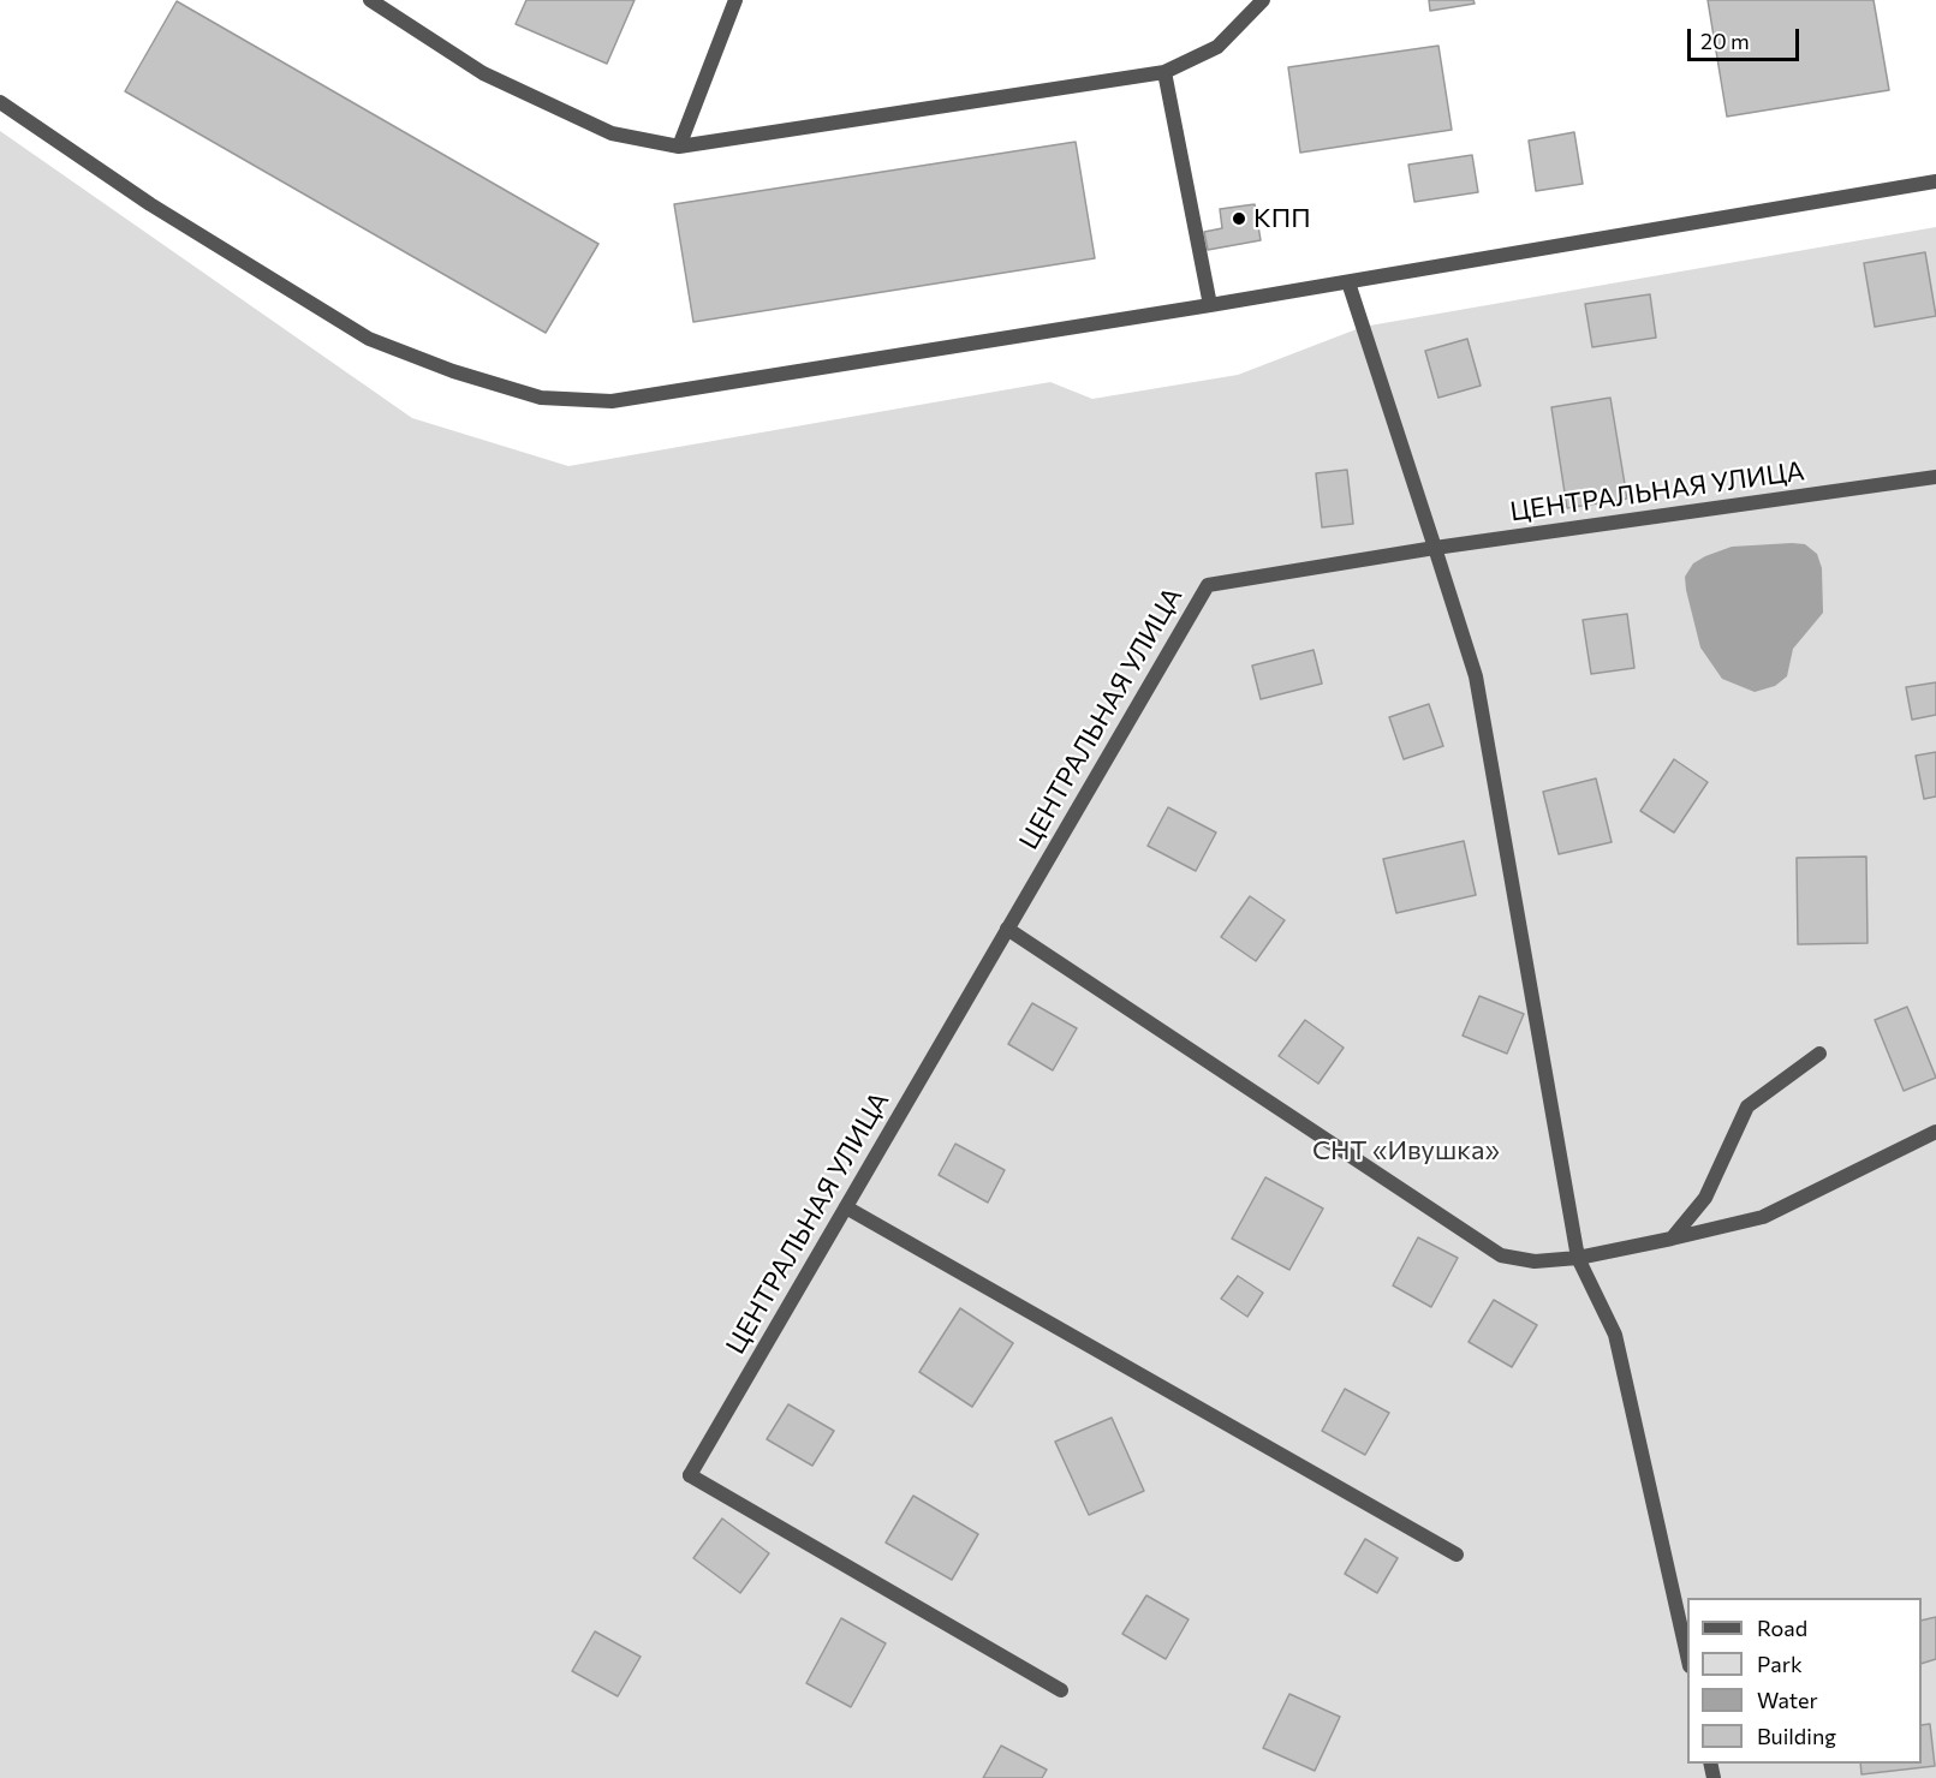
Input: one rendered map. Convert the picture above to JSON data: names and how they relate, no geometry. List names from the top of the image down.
{
  "streets": {
    "street": ["ЦЕНТРАЛЬНАЯ УЛИЦА"]
  },
  "parks": ["СНТ «Ивушка»"],
  "places": ["КПП"],
  "legend": [
    "Road",
    "Park",
    "Water",
    "Building"
  ],
  "scale_bar": "20 m"
}
